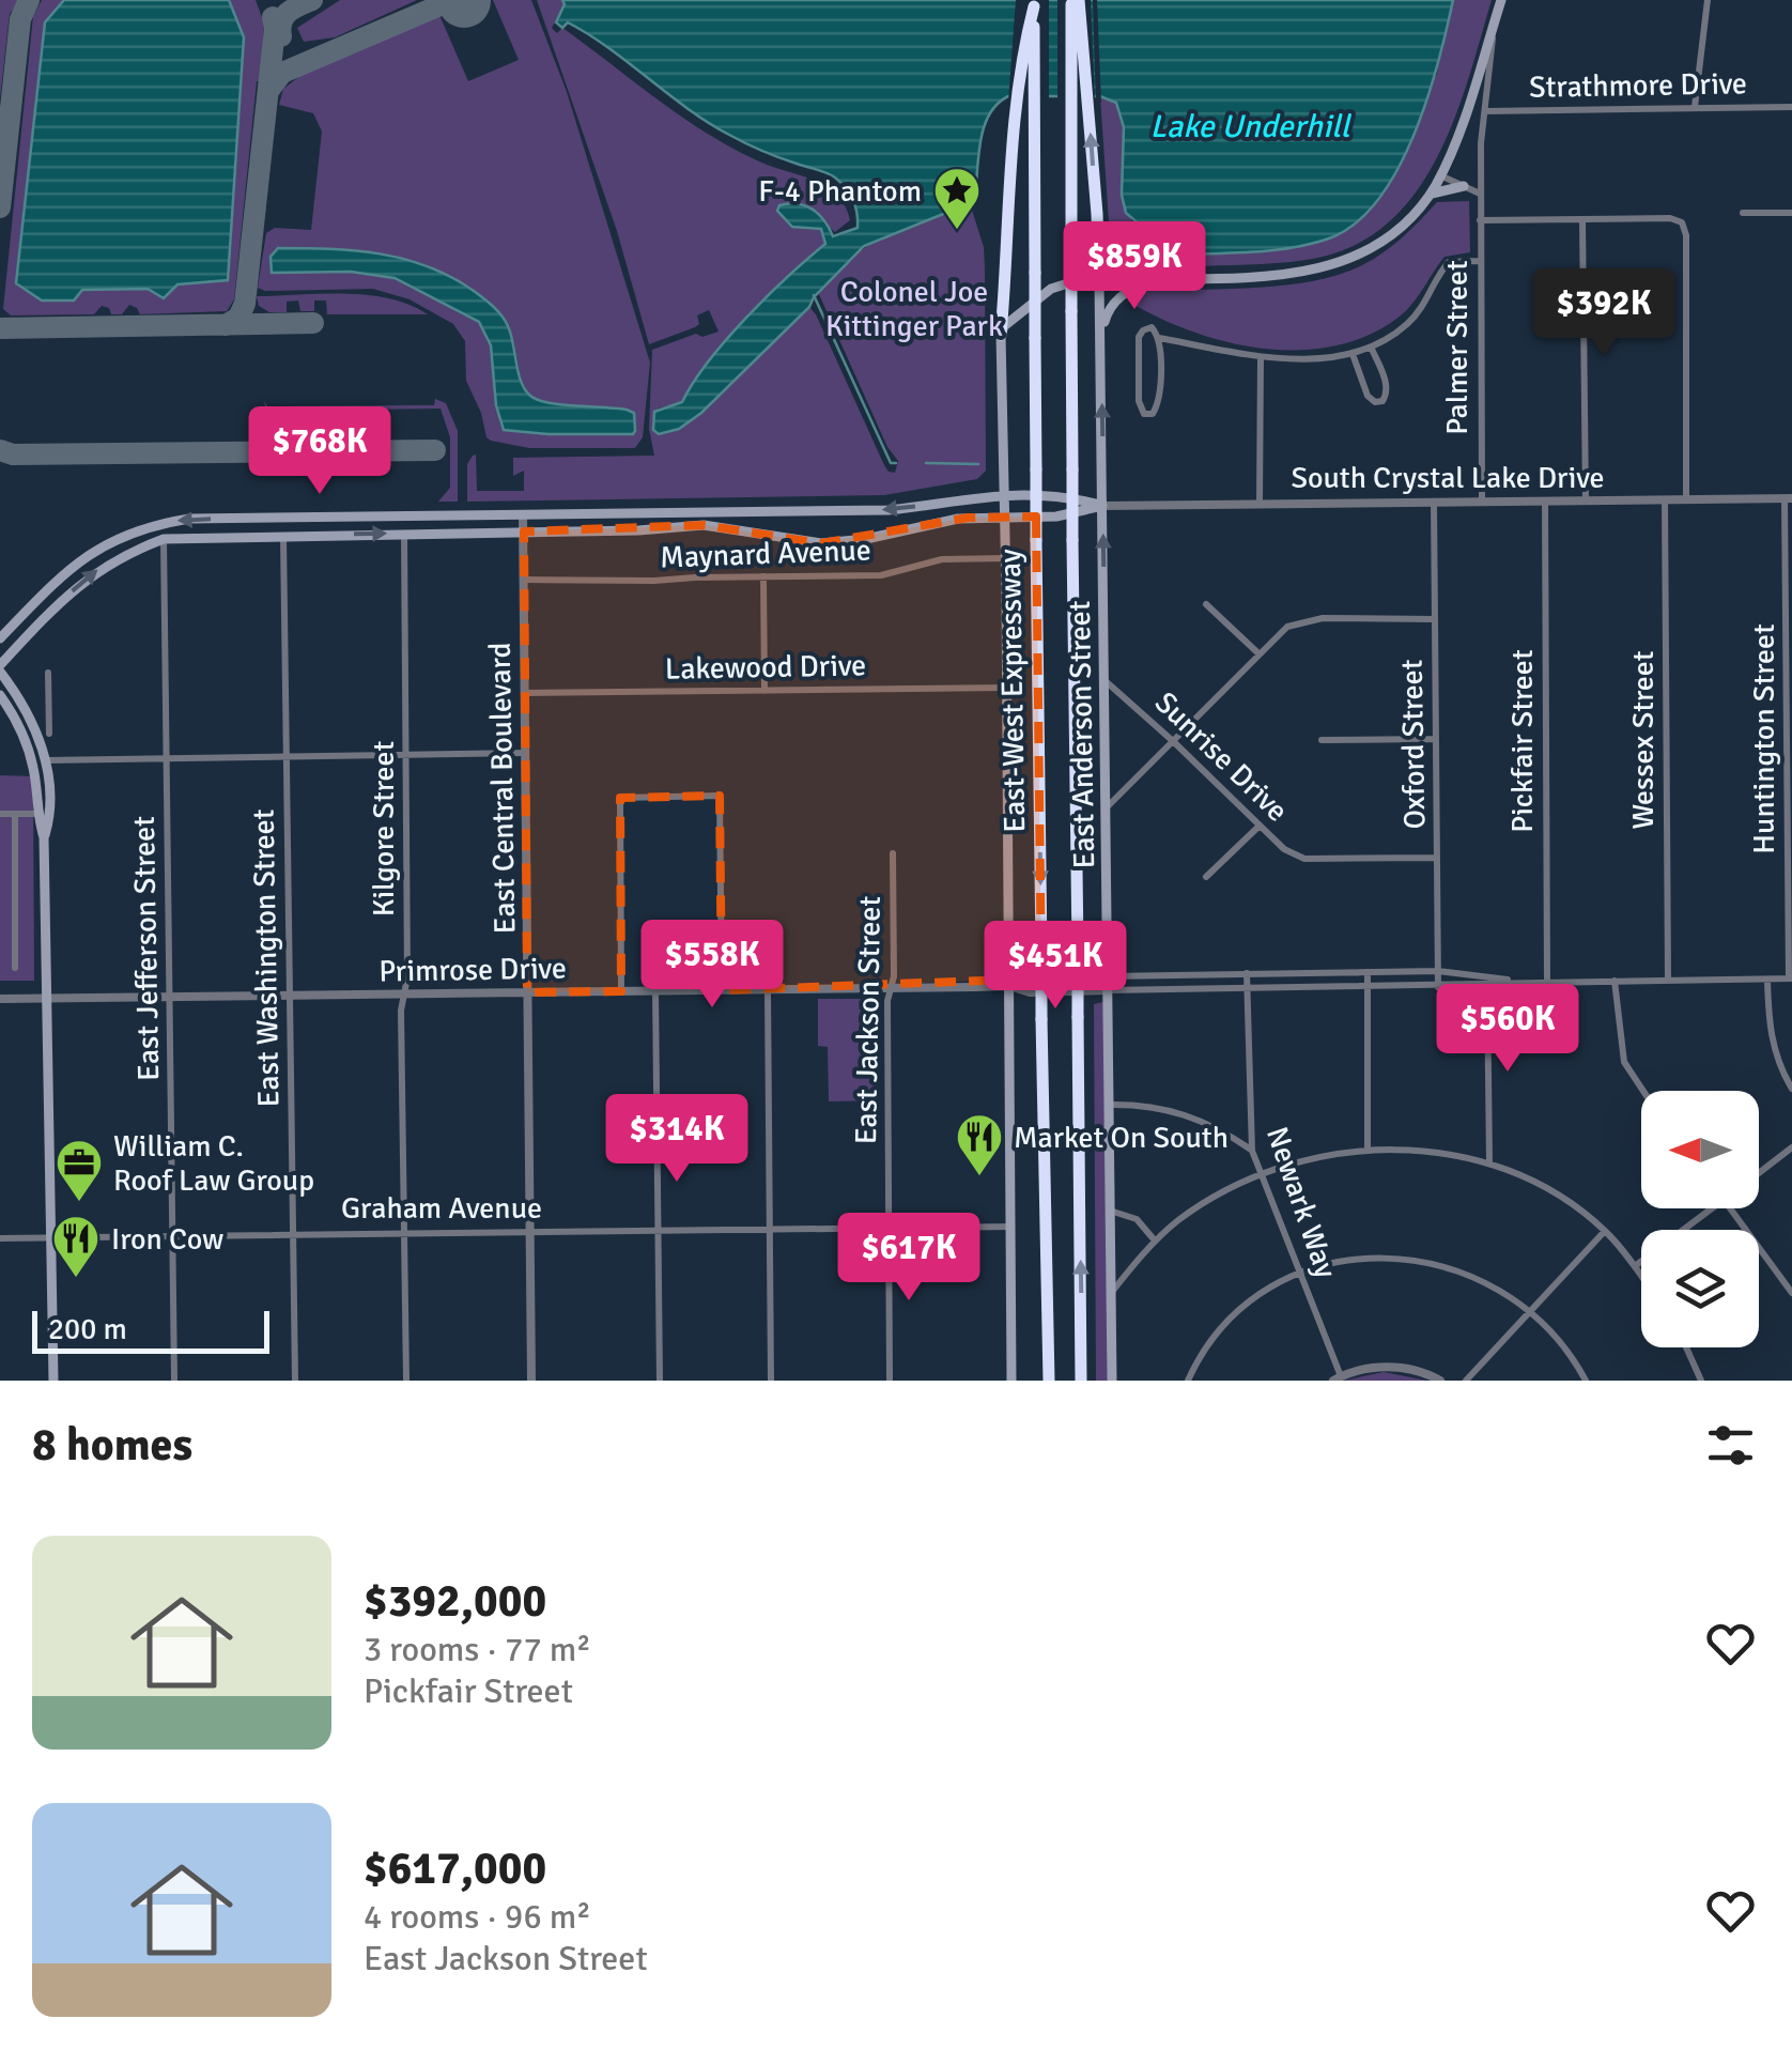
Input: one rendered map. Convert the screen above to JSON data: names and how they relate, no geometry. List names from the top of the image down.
{
  "streets": {
    "highway": ["East-West Expressway"],
    "main road": ["South Crystal Lake Drive", "East Anderson Street"],
    "street": [
      "Strathmore Drive",
      "Palmer Street",
      "Maynard Avenue",
      "Lakewood Drive",
      "Huntington Street",
      "Wessex Street",
      "Pickfair Street",
      "Oxford Street",
      "Sunrise Drive",
      "East Central Boulevard",
      "Kilgore Street",
      "East Jefferson Street",
      "East Washington Street",
      "Primrose Drive",
      "East Jackson Street",
      "Newark Way",
      "Graham Avenue"
    ]
  },
  "crossings": [
    ["Strathmore Drive", "Palmer Street"],
    ["Palmer Street", "South Crystal Lake Drive"],
    ["South Crystal Lake Drive", "East Anderson Street"],
    ["South Crystal Lake Drive", "Huntington Street"],
    ["South Crystal Lake Drive", "Wessex Street"],
    ["South Crystal Lake Drive", "Pickfair Street"],
    ["South Crystal Lake Drive", "Oxford Street"],
    ["South Crystal Lake Drive", "East Central Boulevard"],
    ["South Crystal Lake Drive", "Kilgore Street"],
    ["South Crystal Lake Drive", "East Jefferson Street"],
    ["South Crystal Lake Drive", "East Washington Street"],
    ["Maynard Avenue", "East Central Boulevard"],
    ["Lakewood Drive", "East Central Boulevard"],
    ["East Anderson Street", "Sunrise Drive"],
    ["East Anderson Street", "Primrose Drive"],
    ["Huntington Street", "Primrose Drive"],
    ["Wessex Street", "Primrose Drive"],
    ["Pickfair Street", "Primrose Drive"],
    ["Oxford Street", "Sunrise Drive"],
    ["Oxford Street", "Primrose Drive"],
    ["East Central Boulevard", "Primrose Drive"],
    ["East Central Boulevard", "Graham Avenue"],
    ["Kilgore Street", "Primrose Drive"],
    ["Kilgore Street", "Graham Avenue"],
    ["East Jefferson Street", "Primrose Drive"],
    ["East Jefferson Street", "Graham Avenue"],
    ["East Washington Street", "Primrose Drive"],
    ["East Washington Street", "Graham Avenue"],
    ["Primrose Drive", "East Jackson Street"],
    ["Primrose Drive", "Newark Way"],
    ["East Jackson Street", "Graham Avenue"]
  ],
  "water": ["Lake Underhill"],
  "parks": ["Colonel Joe Kittinger Park"],
  "places": {
    "place": ["F-4 Phantom"],
    "restaurant": ["Market On South", "Iron Cow"],
    "office": ["William C. Roof Law Group"]
  },
  "scale_bar": "200 m",
  "north": "left",
  "page": {
    "price": [
      "$859K",
      "$392K",
      "$768K",
      "$558K",
      "$451K",
      "$560K",
      "$314K",
      "$617K"
    ],
    "scale": "200 m",
    "heading": "8 homes",
    "list": [
      {
        "name": "$392,000",
        "note": "3 rooms · 77 m² · Pickfair Street"
      },
      {
        "name": "$617,000",
        "note": "4 rooms · 96 m² · East Jackson Street"
      }
    ]
  }
}
